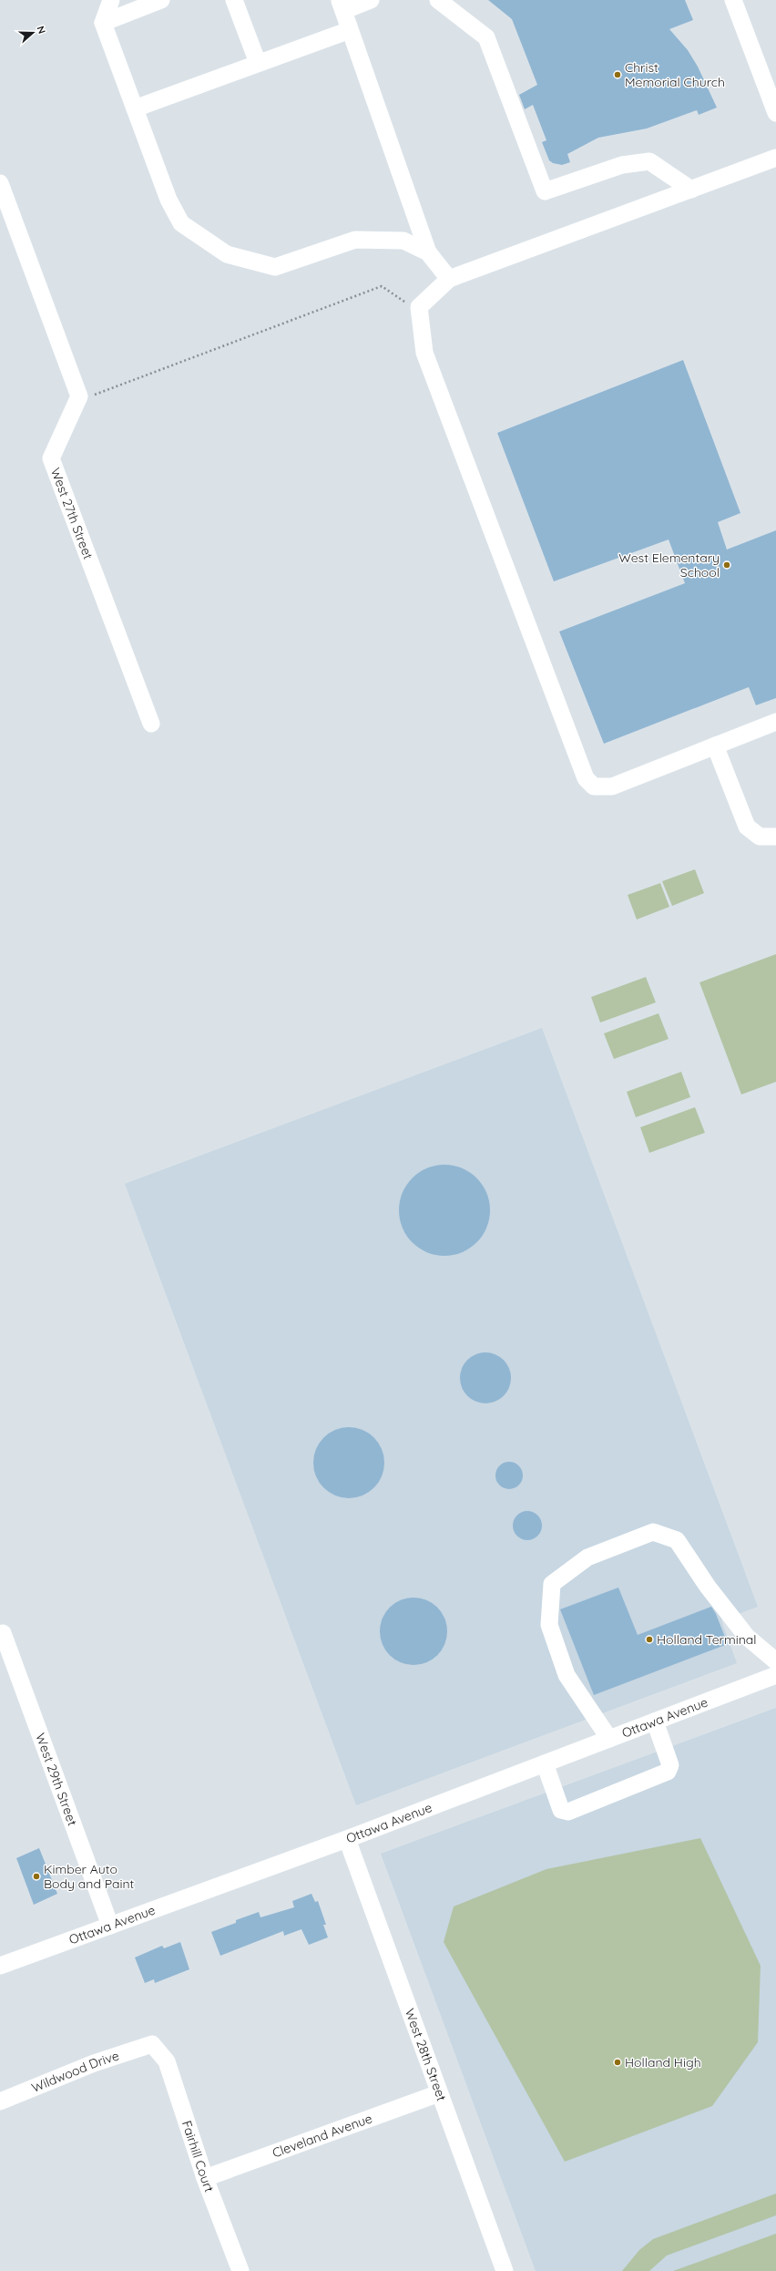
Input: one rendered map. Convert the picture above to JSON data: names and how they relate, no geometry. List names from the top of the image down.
{
  "streets": {
    "street": [
      "West 27th Street",
      "Ottawa Avenue",
      "West 29th Street",
      "West 28th Street",
      "Wildwood Drive",
      "Cleveland Avenue",
      "Fairhill Court"
    ]
  },
  "crossings": [
    ["Ottawa Avenue", "West 29th Street"],
    ["Ottawa Avenue", "West 28th Street"],
    ["West 28th Street", "Cleveland Avenue"],
    ["Wildwood Drive", "Fairhill Court"],
    ["Cleveland Avenue", "Fairhill Court"]
  ],
  "places": [
    "Christ Memorial Church",
    "West Elementary School",
    "Holland Terminal",
    "Kimber Auto Body and Paint",
    "Holland High"
  ],
  "north": "right"
}
